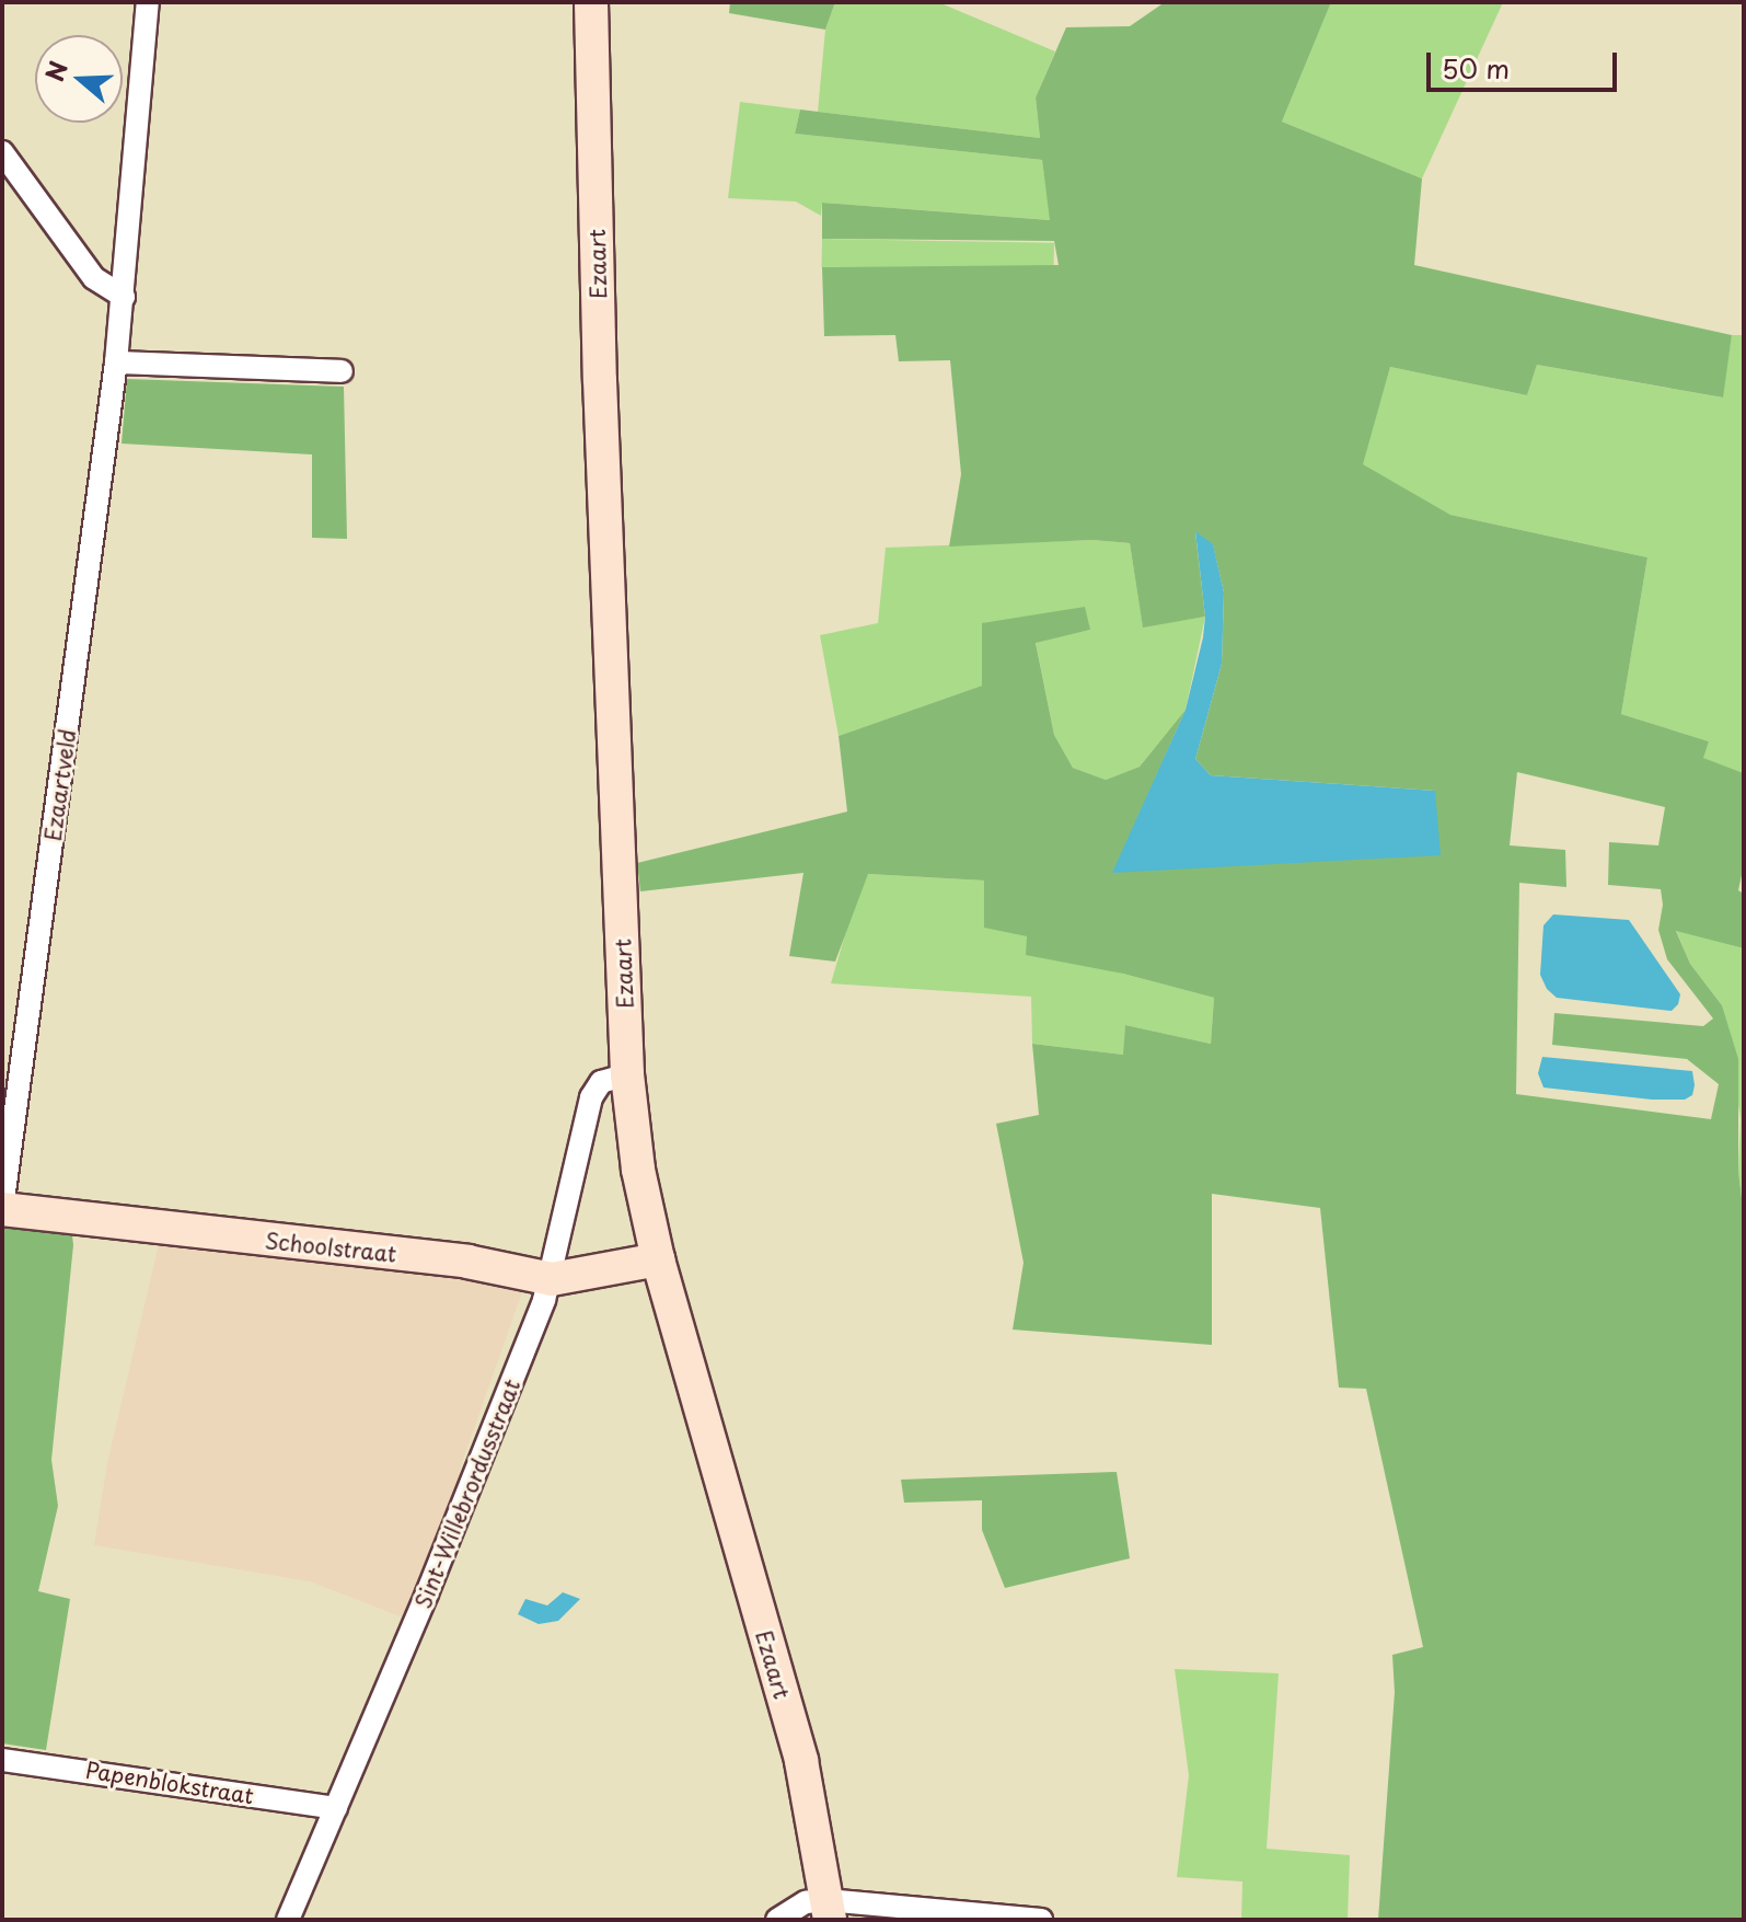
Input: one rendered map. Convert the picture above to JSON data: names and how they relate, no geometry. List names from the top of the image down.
{
  "streets": {
    "main road": ["Ezaart", "Schoolstraat"],
    "street": ["Ezaartveld", "Sint-Willebrordusstraat", "Papenblokstraat"]
  },
  "crossings": [
    ["Ezaart", "Schoolstraat"],
    ["Ezaart", "Sint-Willebrordusstraat"],
    ["Ezaartveld", "Schoolstraat"],
    ["Schoolstraat", "Sint-Willebrordusstraat"],
    ["Sint-Willebrordusstraat", "Papenblokstraat"]
  ],
  "scale_bar": "50 m",
  "north": "left"
}
